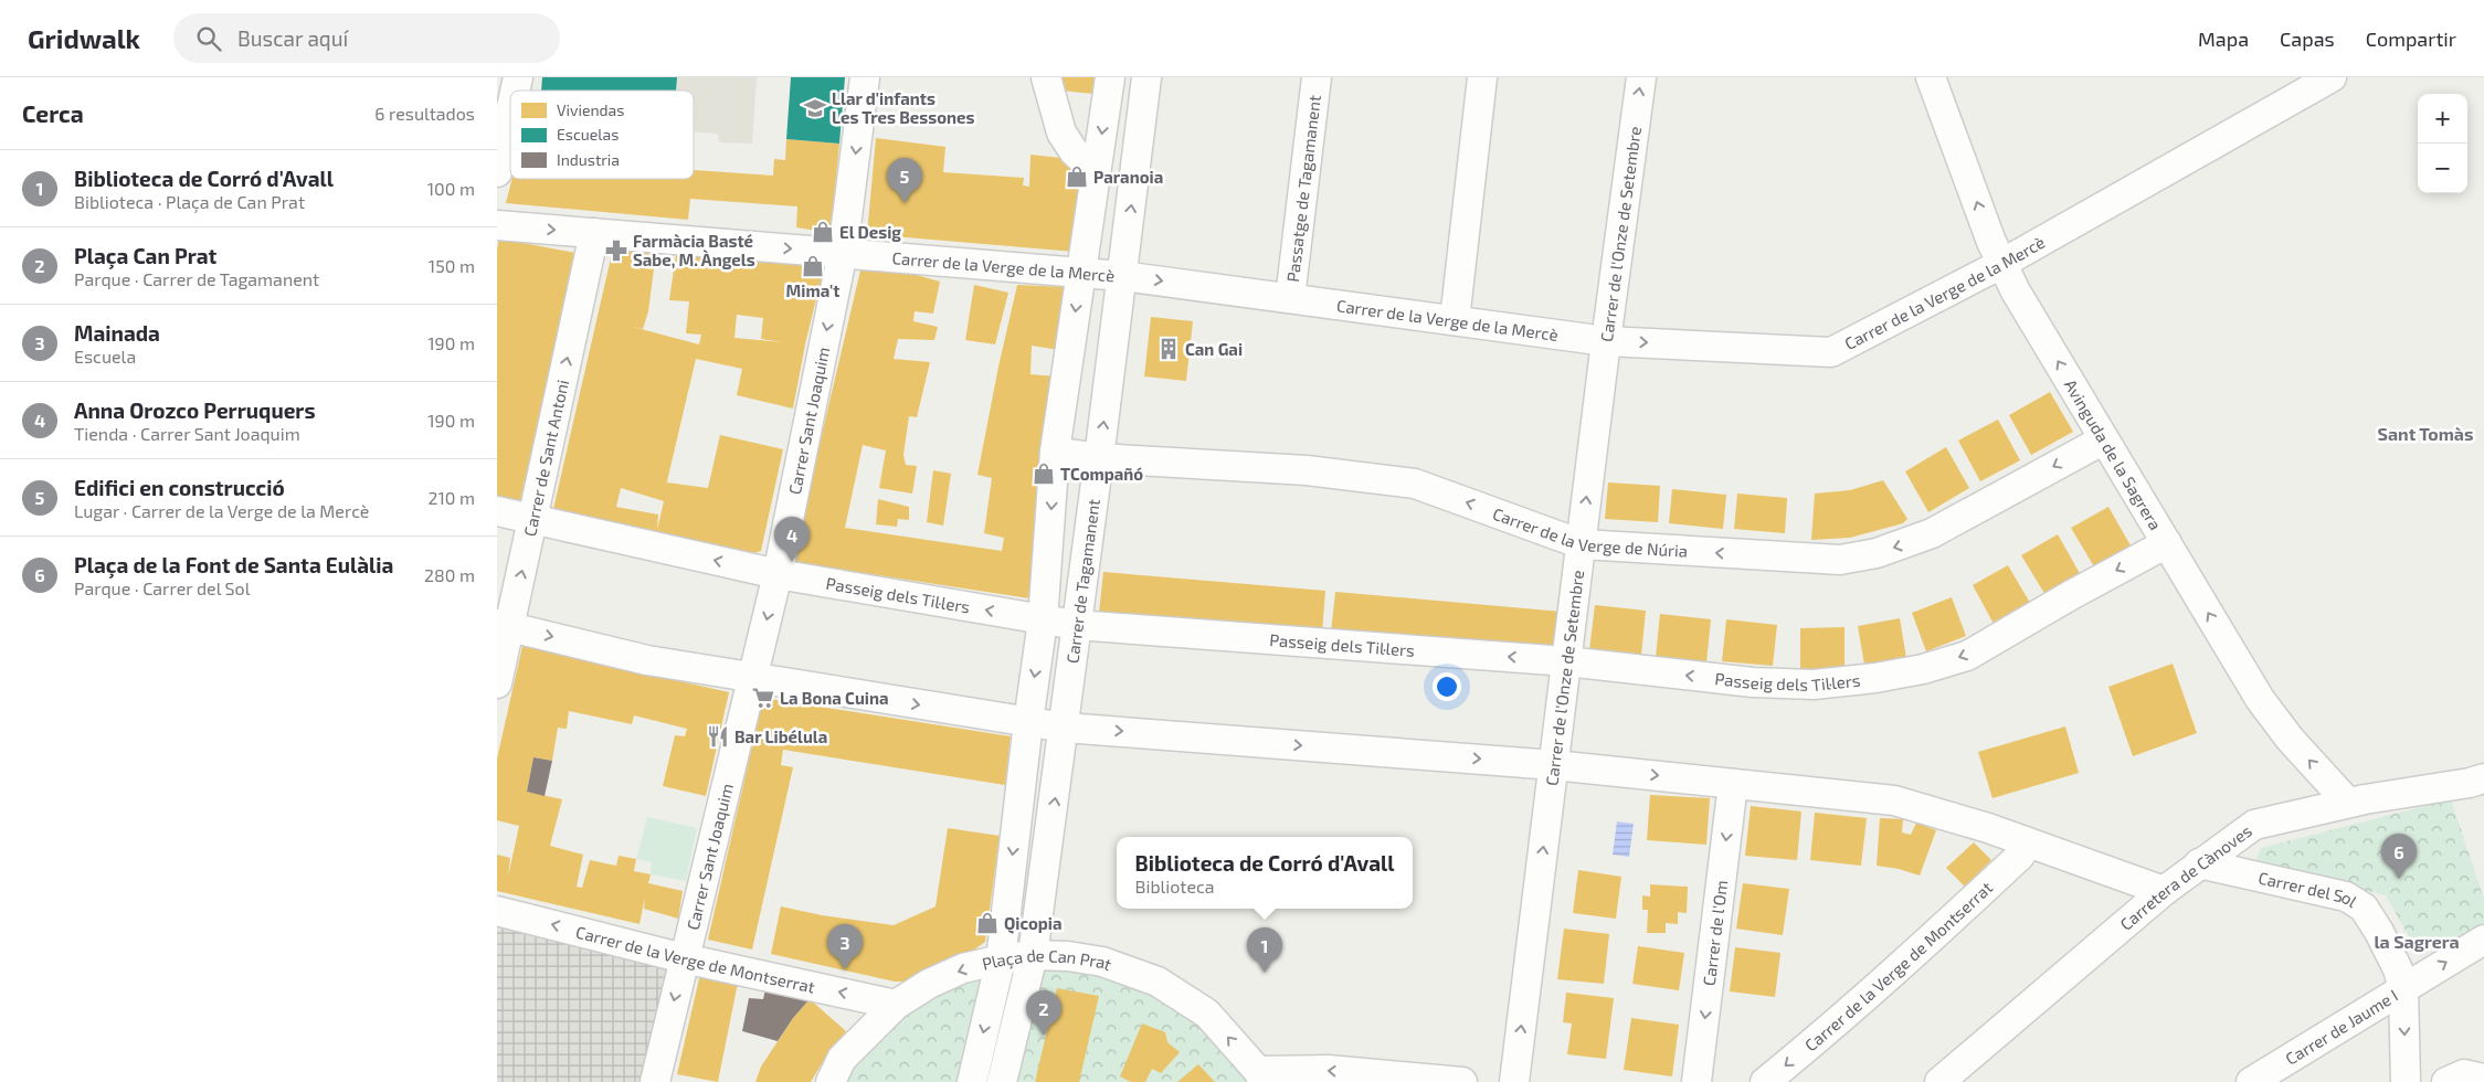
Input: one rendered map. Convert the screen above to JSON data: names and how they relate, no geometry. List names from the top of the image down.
{
  "streets": {
    "street": [
      "Passatge de Tagamanent",
      "Carrer de l'Onze de Setembre",
      "Carrer de la Verge de la Mercè",
      "Carrer Sant Joaquim",
      "Avinguda de la Sagrera",
      "Carrer de Sant Antoni",
      "Carrer de la Verge de Núria",
      "Carrer de Tagamanent",
      "Passeig dels Til·lers",
      "Carretera de Cànoves",
      "Carrer del Sol",
      "Carrer de l'Om",
      "Carrer de la Verge de Montserrat",
      "Plaça de Can Prat",
      "Carrer de Jaume I"
    ]
  },
  "crossings": [
    ["Passatge de Tagamanent", "Carrer de la Verge de la Mercè"],
    ["Carrer de l'Onze de Setembre", "Carrer de la Verge de la Mercè"],
    ["Carrer de l'Onze de Setembre", "Carrer de la Verge de Núria"],
    ["Carrer de l'Onze de Setembre", "Passeig dels Til·lers"],
    ["Carrer de la Verge de la Mercè", "Carrer Sant Joaquim"],
    ["Carrer de la Verge de la Mercè", "Avinguda de la Sagrera"],
    ["Carrer de la Verge de la Mercè", "Carrer de Sant Antoni"],
    ["Carrer de la Verge de la Mercè", "Carrer de Tagamanent"],
    ["Carrer Sant Joaquim", "Passeig dels Til·lers"],
    ["Carrer Sant Joaquim", "Carrer de la Verge de Montserrat"],
    ["Avinguda de la Sagrera", "Carrer de la Verge de Núria"],
    ["Avinguda de la Sagrera", "Passeig dels Til·lers"],
    ["Avinguda de la Sagrera", "Carretera de Cànoves"],
    ["Carrer de Sant Antoni", "Passeig dels Til·lers"],
    ["Carrer de la Verge de Núria", "Carrer de Tagamanent"],
    ["Carrer de Tagamanent", "Passeig dels Til·lers"],
    ["Carrer de Tagamanent", "Plaça de Can Prat"],
    ["Carretera de Cànoves", "Carrer del Sol"],
    ["Carrer del Sol", "Carrer de Jaume I"],
    ["Carrer de la Verge de Montserrat", "Plaça de Can Prat"]
  ],
  "one_way": [
    "Carrer de la Verge de la Mercè",
    "Carrer Sant Joaquim",
    "Avinguda de la Sagrera",
    "Carrer de Sant Antoni",
    "Carrer de l'Om"
  ],
  "districts": ["Sant Tomàs", "la Sagrera"],
  "places": {
    "school or university": ["Llar d'infants Les Tres Bessones"],
    "shop": [
      "Paranoia",
      "El Desig",
      "Mima't",
      "TCompañó",
      "Qicopia"
    ],
    "pharmacy": ["Farmàcia Basté Sabe, M. Àngels"],
    "building": ["Can Gai"],
    "supermarket": ["La Bona Cuina"],
    "restaurant": ["Bar Libélula"]
  },
  "legend": ["Viviendas", "Escuelas", "Industria"],
  "page": {
    "header": "Gridwalk",
    "search": "Buscar aquí",
    "nav": ["Mapa", "Capas", "Compartir"],
    "heading": ["Cerca", "6 resultados"],
    "map_buttons": ["+", "−"],
    "list": [
      {
        "mark": "1",
        "name": "Biblioteca de Corró d'Avall",
        "note": "Biblioteca · Plaça de Can Prat",
        "value": "100 m"
      },
      {
        "mark": "2",
        "name": "Plaça Can Prat",
        "note": "Parque · Carrer de Tagamanent",
        "value": "150 m"
      },
      {
        "mark": "3",
        "name": "Mainada",
        "note": "Escuela",
        "value": "190 m"
      },
      {
        "mark": "4",
        "name": "Anna Orozco Perruquers",
        "note": "Tienda · Carrer Sant Joaquim",
        "value": "190 m"
      },
      {
        "mark": "5",
        "name": "Edifici en construcció",
        "note": "Lugar · Carrer de la Verge de la Mercè",
        "value": "210 m"
      },
      {
        "mark": "6",
        "name": "Plaça de la Font de Santa Eulàlia",
        "note": "Parque · Carrer del Sol",
        "value": "280 m"
      }
    ],
    "pins": [
      "5",
      "4",
      "6",
      "3",
      "1",
      "2"
    ],
    "popup": ["Biblioteca de Corró d'Avall", "Biblioteca"]
  }
}
